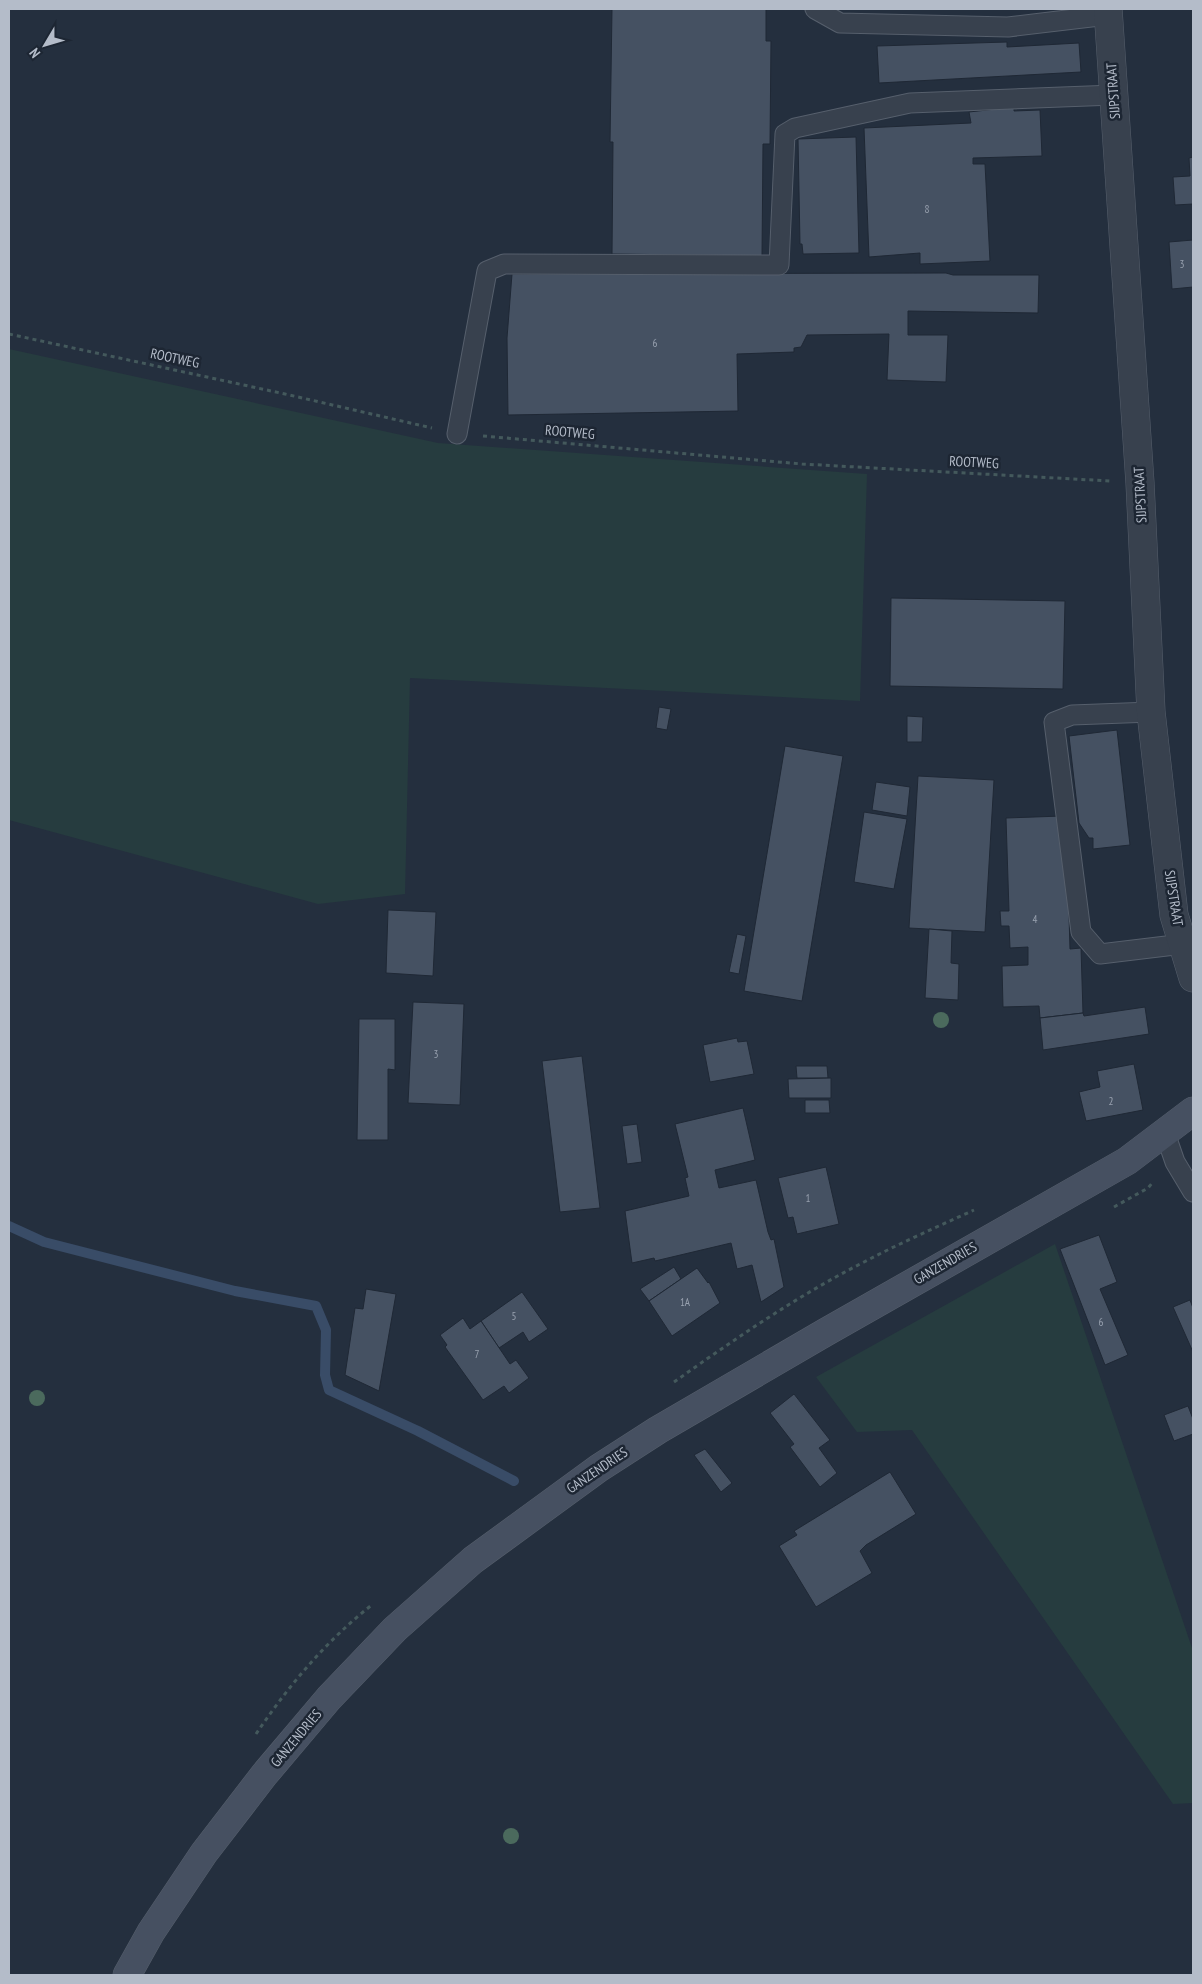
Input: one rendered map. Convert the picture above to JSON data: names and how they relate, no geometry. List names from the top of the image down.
{
  "streets": {
    "main road": ["GANZENDRIES"],
    "street": ["SIJPSTRAAT"],
    "path": ["ROOTWEG"]
  },
  "crossings": [
    ["SIJPSTRAAT", "ROOTWEG"]
  ],
  "house_numbers": [
    "8",
    "3",
    "6",
    "4",
    "3",
    "2",
    "1",
    "1A",
    "5",
    "6",
    "7"
  ],
  "north": "bottom left"
}
